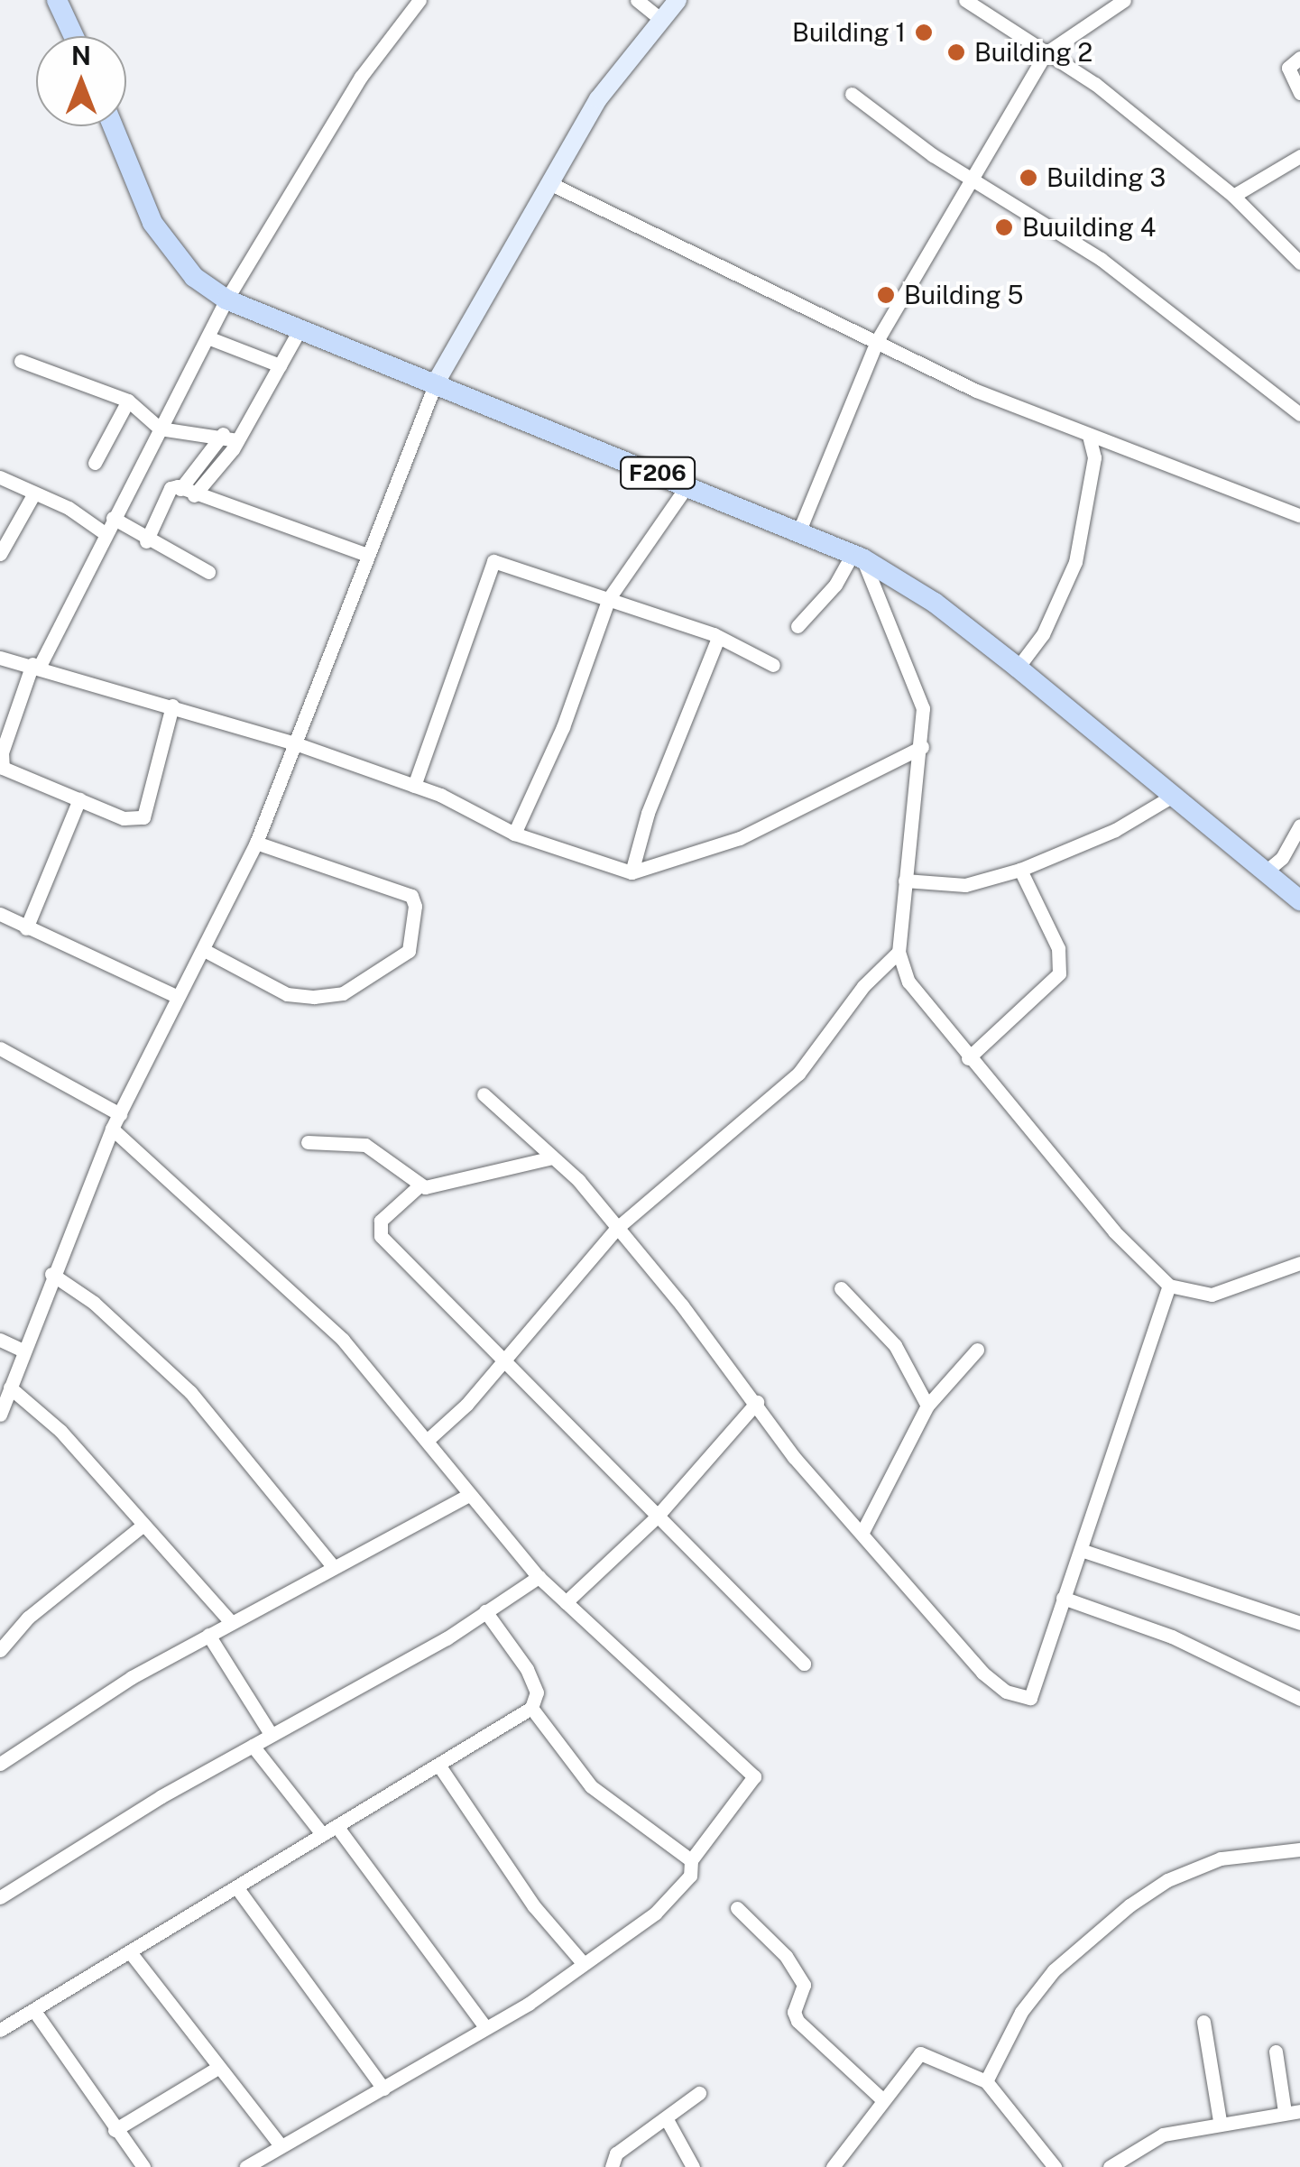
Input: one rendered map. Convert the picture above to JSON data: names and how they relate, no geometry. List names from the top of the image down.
{
  "streets": {
    "main road": ["F206"]
  },
  "places": [
    "Building 1",
    "Building 2",
    "Building 3",
    "Buuilding 4",
    "Building 5"
  ],
  "north": "top"
}
